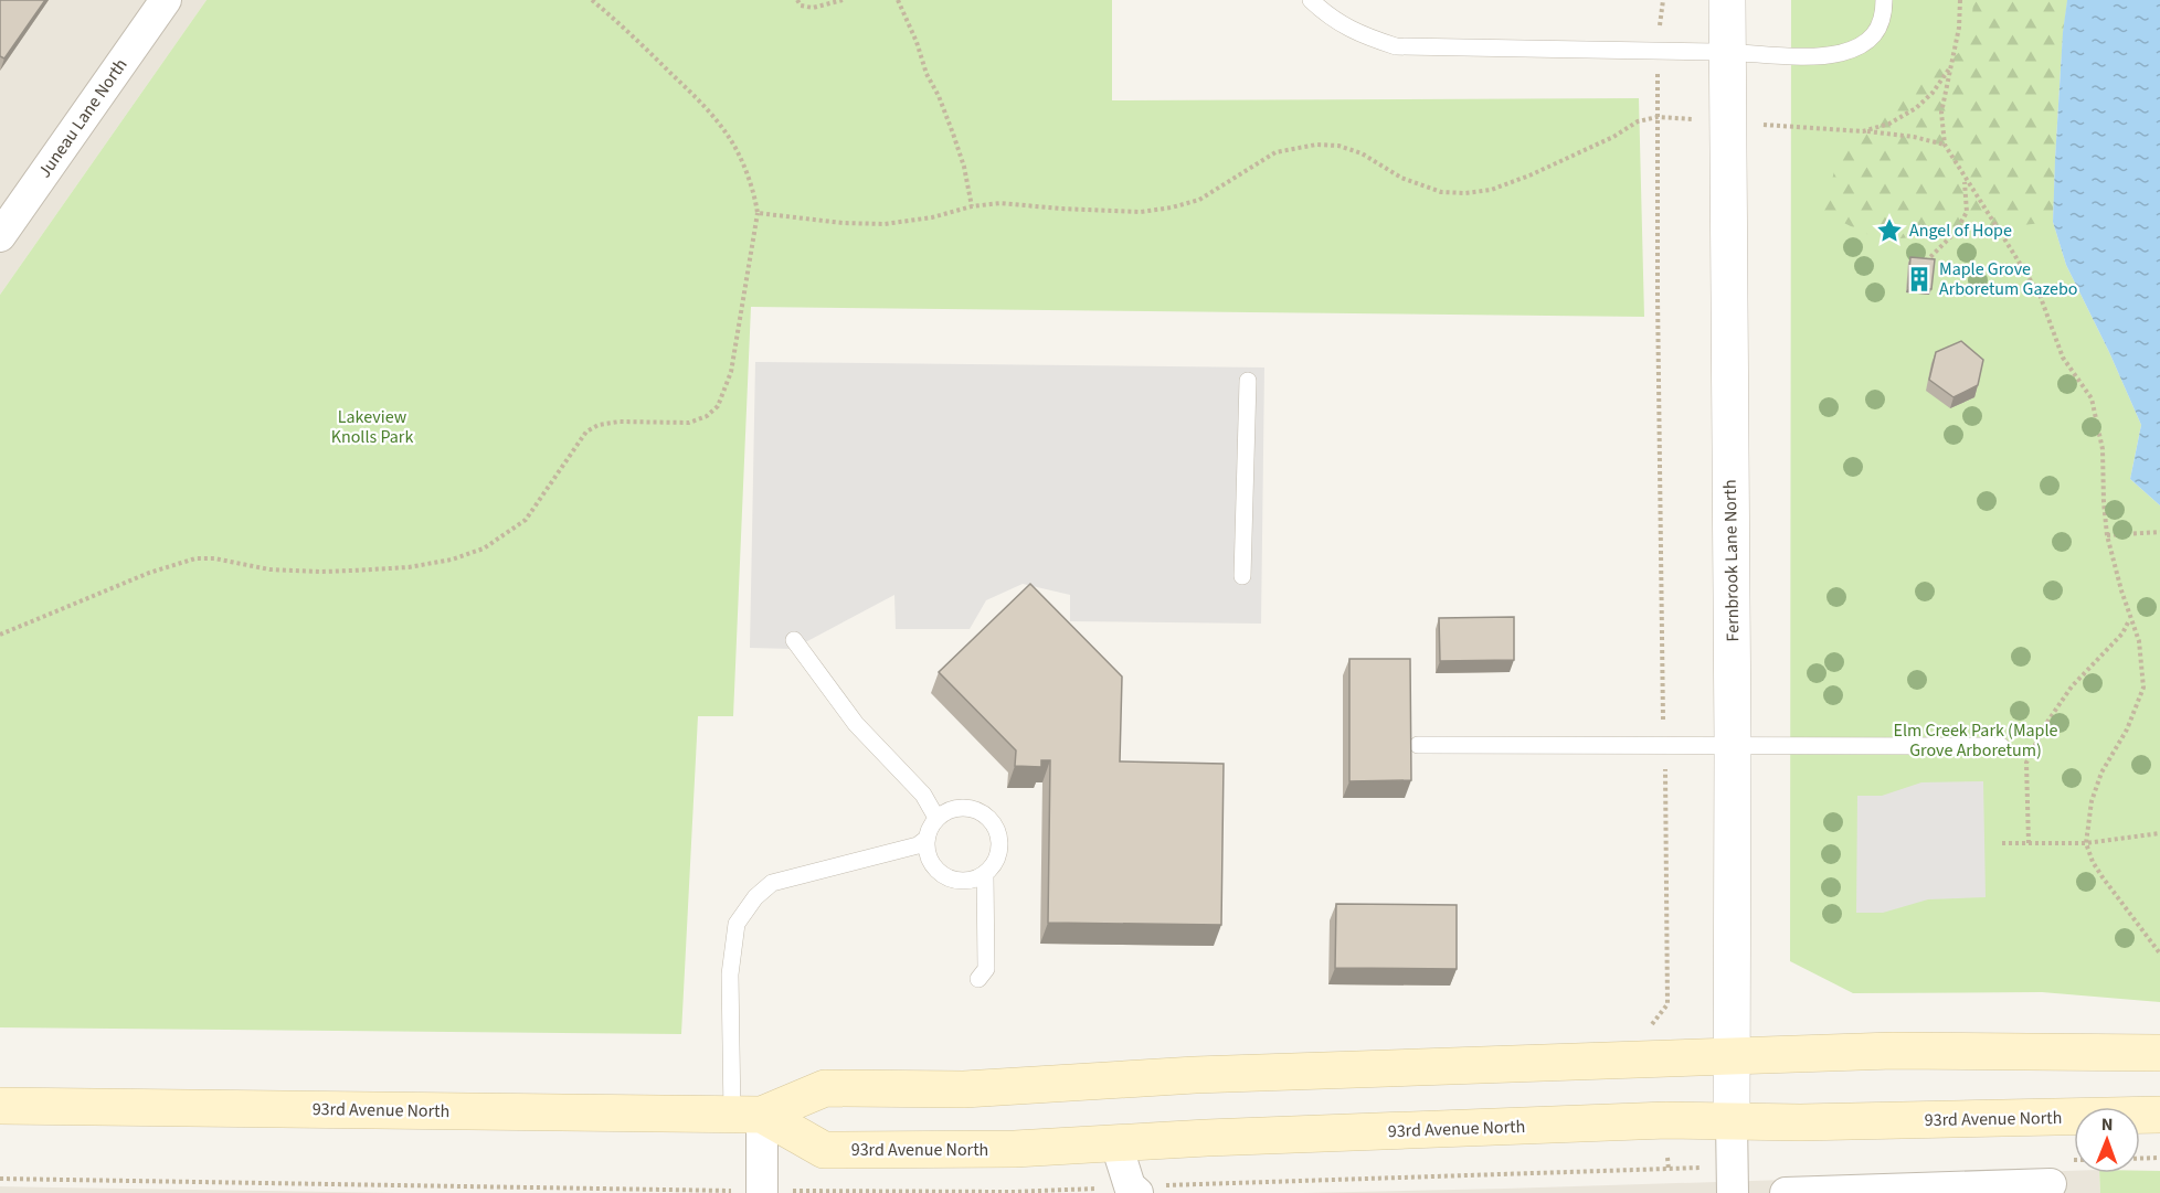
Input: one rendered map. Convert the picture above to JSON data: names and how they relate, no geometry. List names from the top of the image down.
{
  "streets": {
    "main road": ["93rd Avenue North"],
    "street": ["Juneau Lane North", "Fernbrook Lane North"]
  },
  "crossings": [
    ["Fernbrook Lane North", "93rd Avenue North"]
  ],
  "parks": ["Lakeview Knolls Park", "Elm Creek Park (Maple Grove Arboretum)"],
  "places": {
    "place": ["Angel of Hope"],
    "building": ["Maple Grove Arboretum Gazebo"]
  },
  "north": "top"
}
